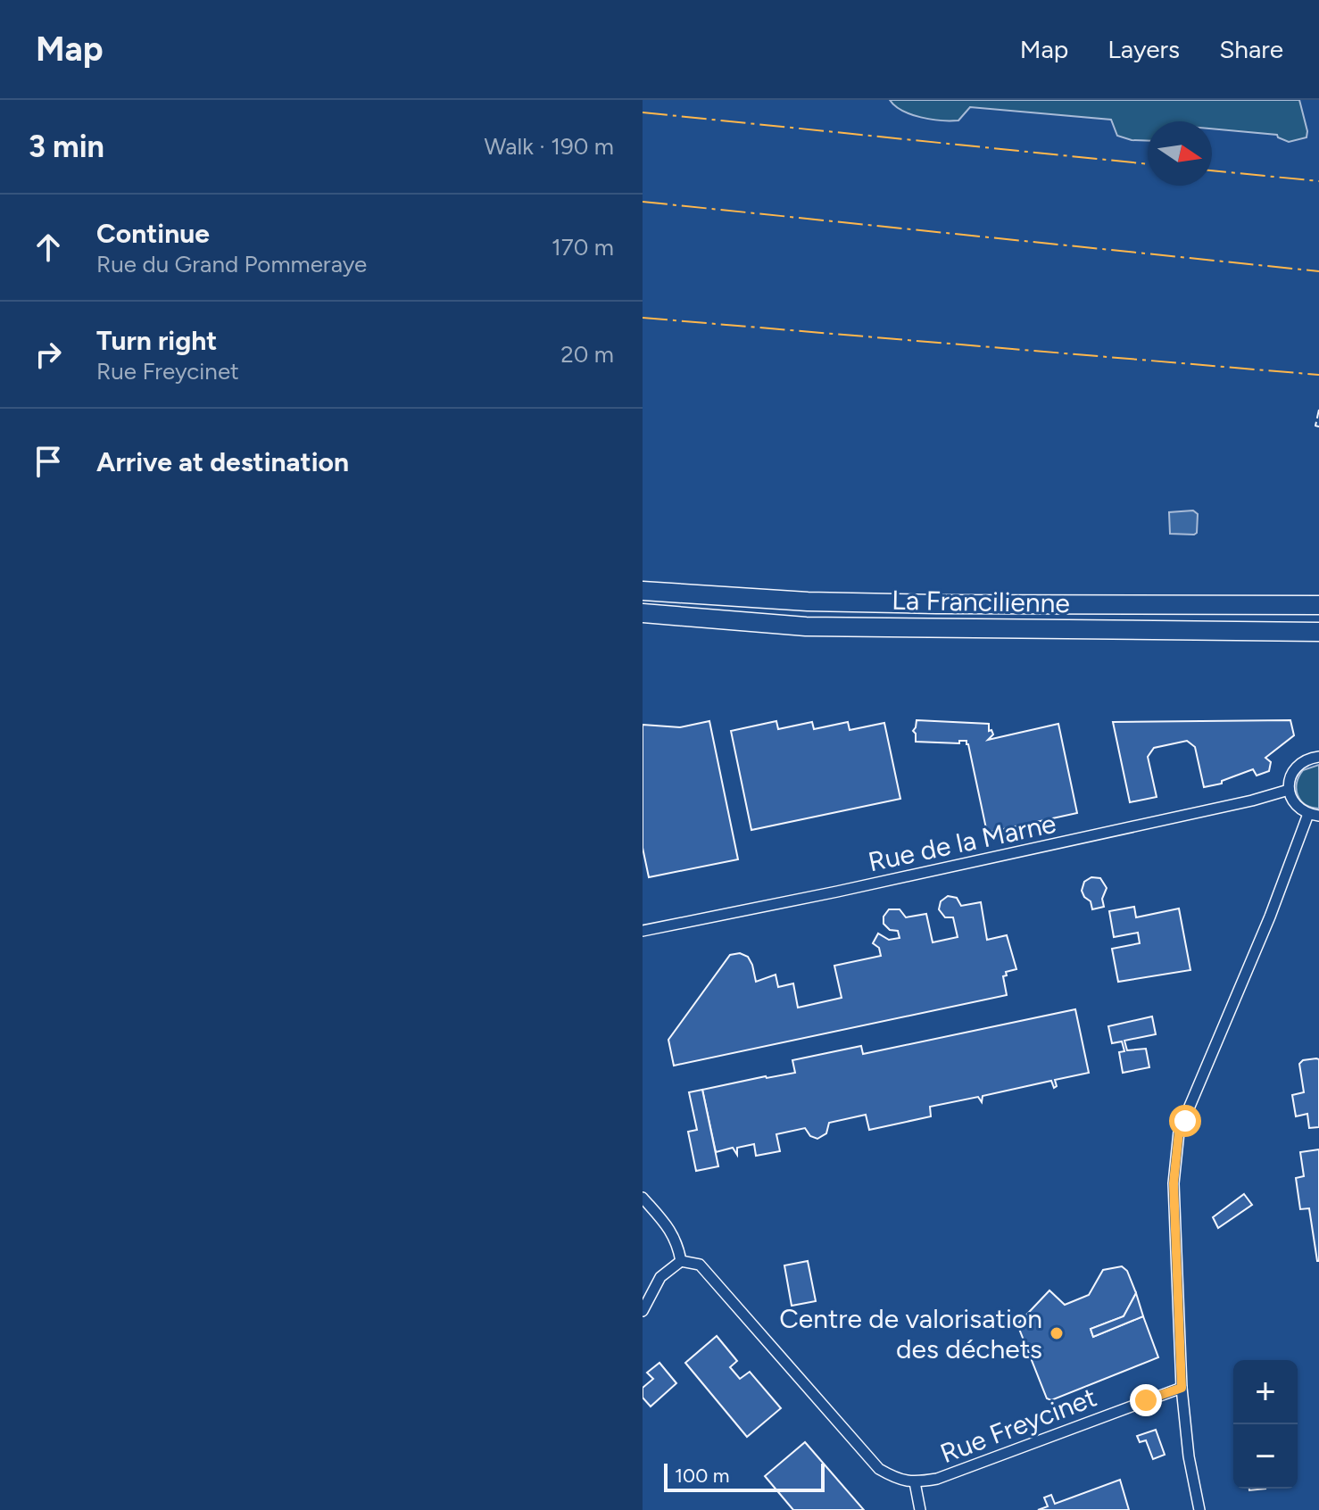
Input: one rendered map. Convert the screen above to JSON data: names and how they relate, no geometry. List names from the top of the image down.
{
  "streets": {
    "highway": ["La Francilienne"],
    "street": ["Rue de la Marne", "Rue Freycinet"]
  },
  "places": ["Centre de valorisation des déchets"],
  "scale_bar": "100 m",
  "north": "right",
  "page": {
    "header": "Map",
    "nav": ["Map", "Layers", "Share"],
    "heading": ["3 min", "Walk · 190 m"],
    "list": [
      ["Continue", "Rue du Grand Pommeraye", "170 m"],
      ["Turn right", "Rue Freycinet", "20 m"],
      "Arrive at destination"
    ],
    "map_buttons": ["+", "−"],
    "scale": "100 m"
  }
}
